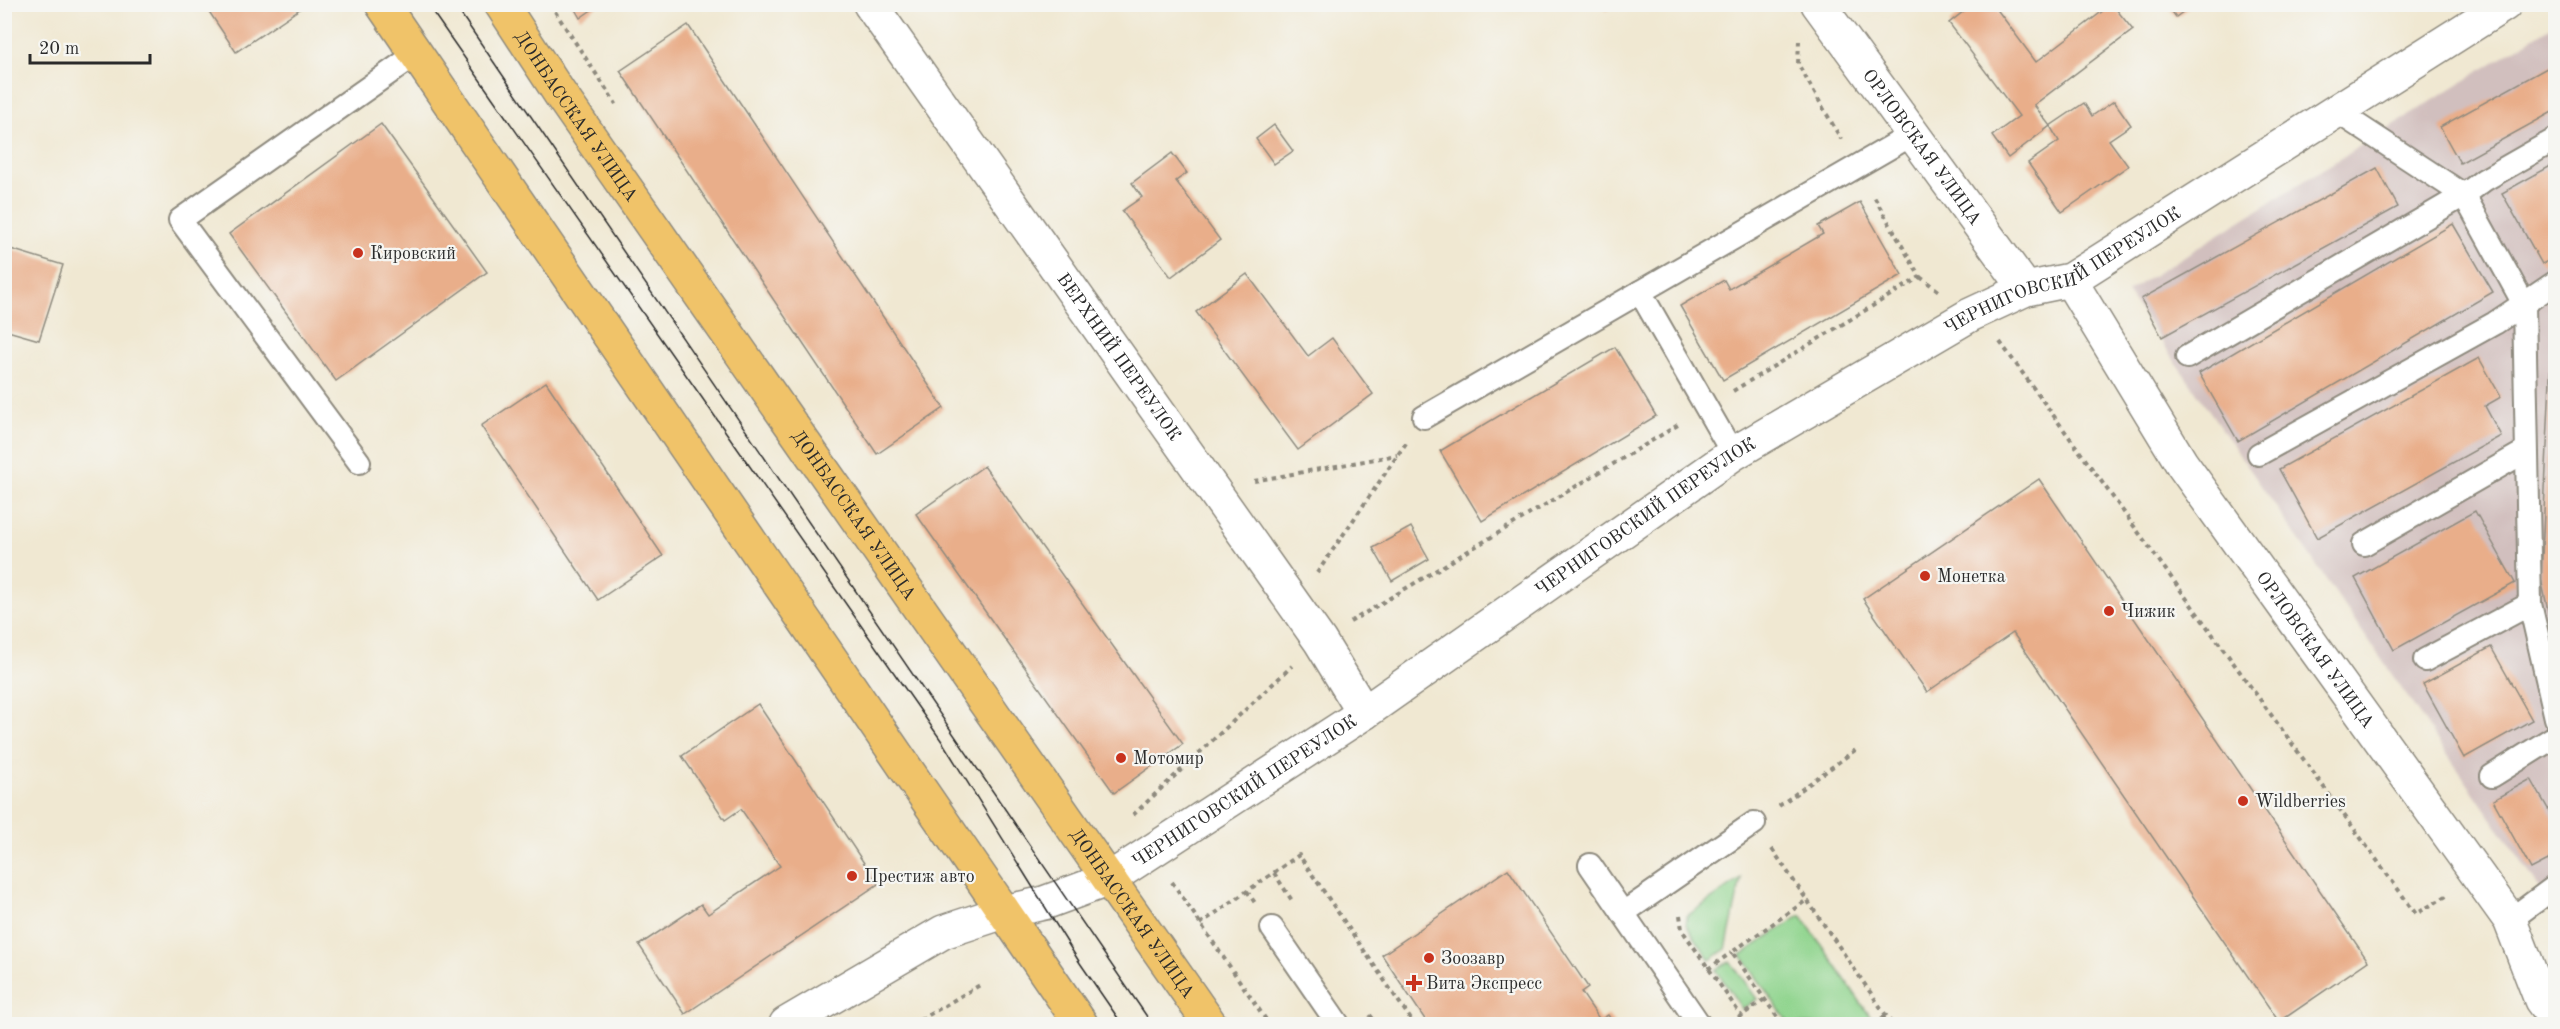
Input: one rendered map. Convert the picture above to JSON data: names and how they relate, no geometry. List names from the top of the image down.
{
  "streets": {
    "main road": ["ДОНБАССКАЯ УЛИЦА"],
    "street": ["ОРЛОВСКАЯ УЛИЦА", "ЧЕРНИГОВСКИЙ ПЕРЕУЛОК", "ВЕРХНИЙ ПЕРЕУЛОК"]
  },
  "crossings": [
    ["ДОНБАССКАЯ УЛИЦА", "ЧЕРНИГОВСКИЙ ПЕРЕУЛОК"],
    ["ОРЛОВСКАЯ УЛИЦА", "ЧЕРНИГОВСКИЙ ПЕРЕУЛОК"],
    ["ЧЕРНИГОВСКИЙ ПЕРЕУЛОК", "ВЕРХНИЙ ПЕРЕУЛОК"]
  ],
  "places": {
    "other": [
      "Кировский",
      "Монетка",
      "Чижик",
      "Мотомир",
      "Wildberries",
      "Престиж авто",
      "Зоозавр"
    ],
    "health": ["Вита Экспресс"]
  },
  "scale_bar": "20 m"
}
